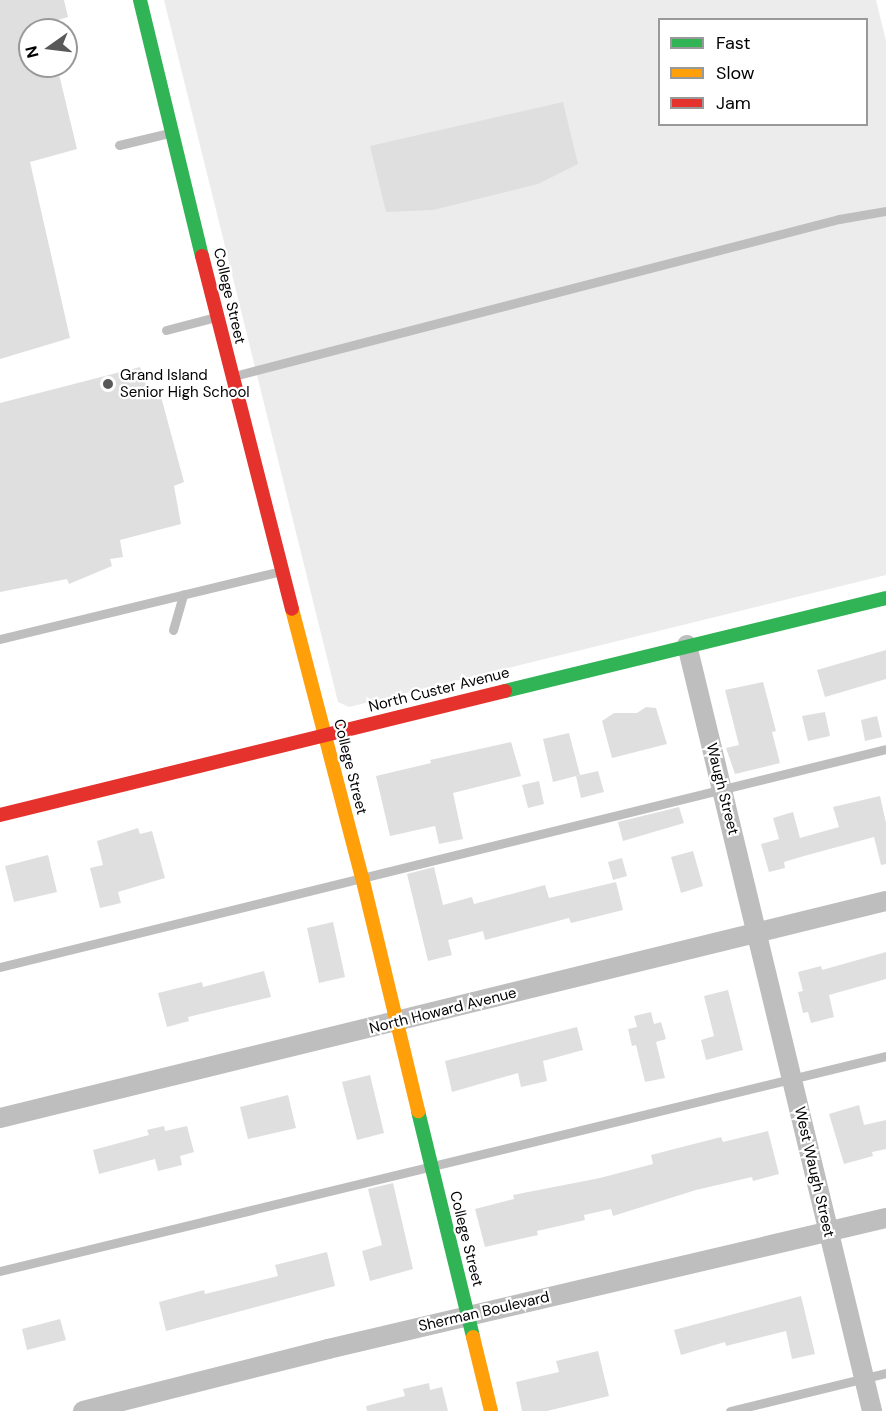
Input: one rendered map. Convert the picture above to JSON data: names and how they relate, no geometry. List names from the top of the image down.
{
  "streets": {
    "street": [
      "College Street",
      "North Custer Avenue",
      "Waugh Street",
      "North Howard Avenue",
      "West Waugh Street",
      "Sherman Boulevard"
    ]
  },
  "crossings": [
    ["College Street", "North Custer Avenue"],
    ["College Street", "North Howard Avenue"],
    ["College Street", "Sherman Boulevard"],
    ["North Custer Avenue", "Waugh Street"],
    ["Waugh Street", "North Howard Avenue"],
    ["Waugh Street", "West Waugh Street"],
    ["North Howard Avenue", "West Waugh Street"],
    ["West Waugh Street", "Sherman Boulevard"]
  ],
  "places": ["Grand Island Senior High School"],
  "legend": ["Fast", "Slow", "Jam"],
  "north": "left"
}
